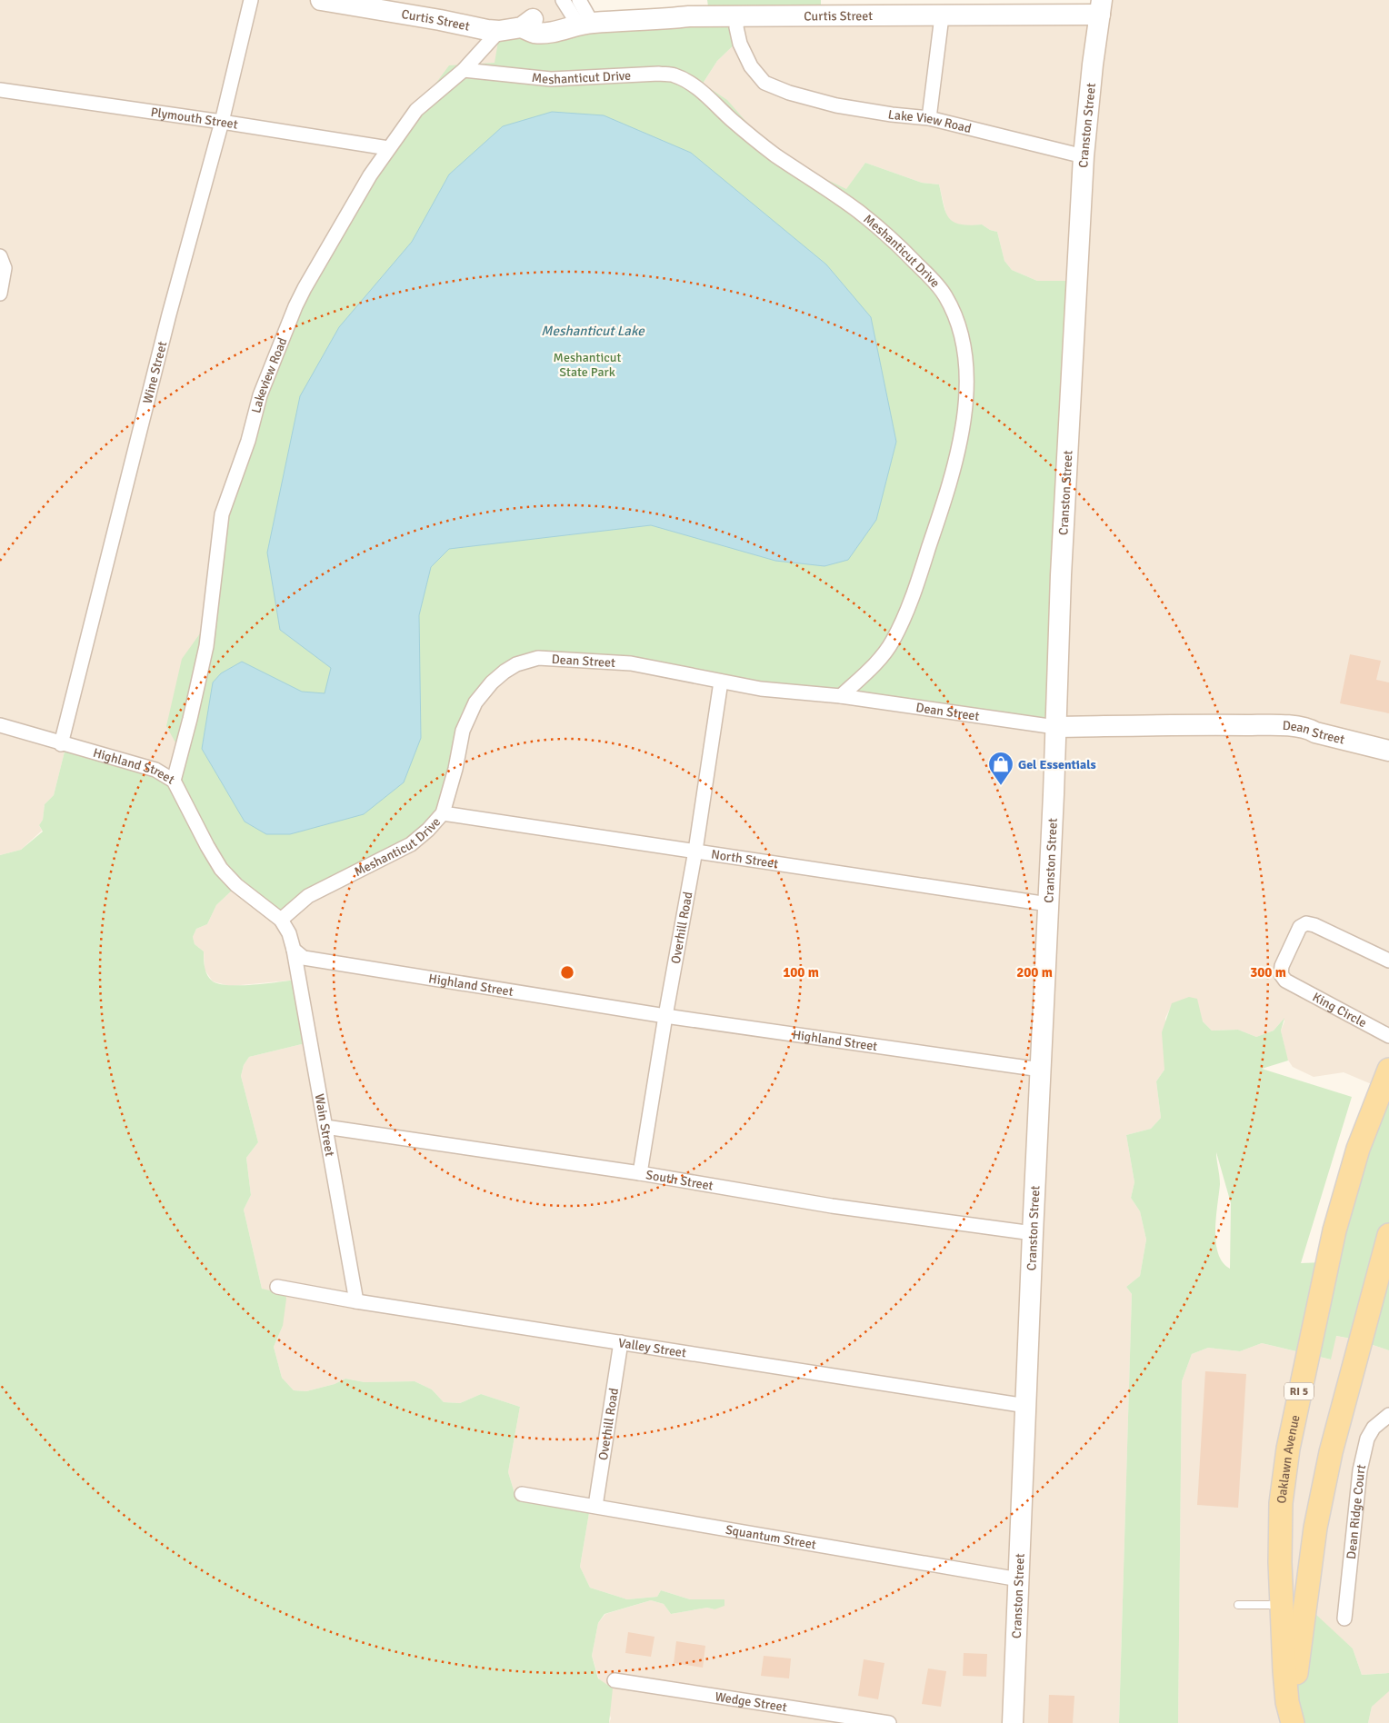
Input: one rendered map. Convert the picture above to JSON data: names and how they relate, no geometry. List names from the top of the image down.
{
  "streets": {
    "main road": ["RI 5", "Oaklawn Avenue"],
    "street": [
      "Curtis Street",
      "Meshanticut Drive",
      "Plymouth Street",
      "Lake View Road",
      "Cranston Street",
      "Wine Street",
      "Lakeview Road",
      "Dean Street",
      "Highland Street",
      "North Street",
      "Overhill Road",
      "King Circle",
      "Wain Street",
      "South Street",
      "Valley Street",
      "Dean Ridge Court",
      "Squantum Street",
      "Wedge Street"
    ]
  },
  "crossings": [
    ["Curtis Street", "Lake View Road"],
    ["Curtis Street", "Cranston Street"],
    ["Curtis Street", "Lakeview Road"],
    ["Meshanticut Drive", "Lakeview Road"],
    ["Meshanticut Drive", "Dean Street"],
    ["Meshanticut Drive", "Highland Street"],
    ["Meshanticut Drive", "North Street"],
    ["Plymouth Street", "Wine Street"],
    ["Plymouth Street", "Lakeview Road"],
    ["Lake View Road", "Cranston Street"],
    ["Cranston Street", "Dean Street"],
    ["Cranston Street", "Highland Street"],
    ["Cranston Street", "North Street"],
    ["Cranston Street", "South Street"],
    ["Cranston Street", "Valley Street"],
    ["Cranston Street", "Squantum Street"],
    ["Wine Street", "Highland Street"],
    ["Lakeview Road", "Highland Street"],
    ["Dean Street", "Overhill Road"],
    ["Highland Street", "Overhill Road"],
    ["Highland Street", "Wain Street"],
    ["North Street", "Overhill Road"],
    ["Overhill Road", "South Street"],
    ["Overhill Road", "Valley Street"],
    ["Overhill Road", "Squantum Street"],
    ["Wain Street", "South Street"],
    ["Wain Street", "Valley Street"]
  ],
  "water": ["Meshanticut Lake"],
  "parks": ["Meshanticut State Park"],
  "places": {
    "shop": ["Gel Essentials"]
  },
  "rings": ["100 m", "200 m", "300 m"]
}
